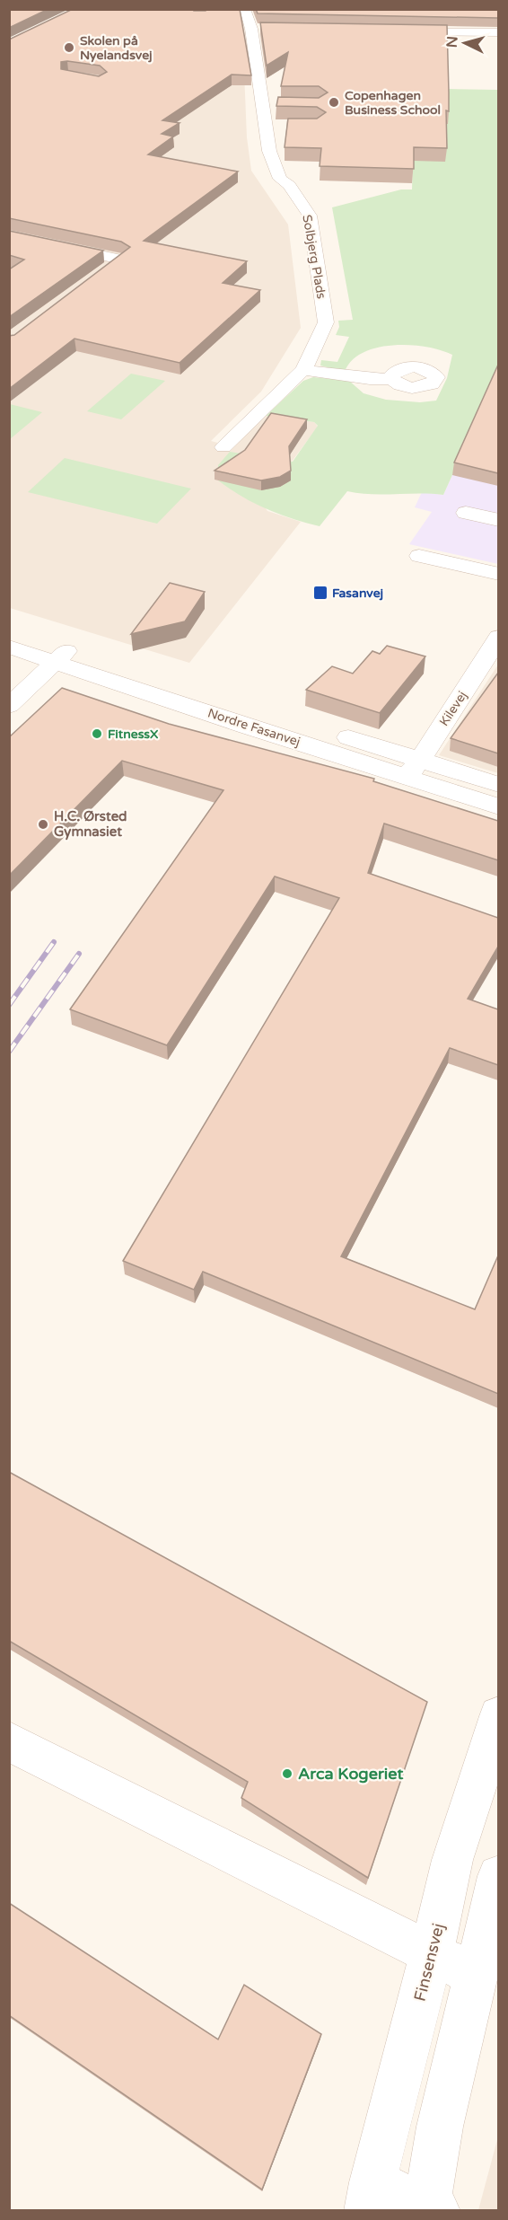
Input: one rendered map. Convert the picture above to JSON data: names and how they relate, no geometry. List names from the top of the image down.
{
  "streets": {
    "street": [
      "Solbjerg Plads",
      "Kilevej",
      "Nordre Fasanvej",
      "Finsensvej"
    ]
  },
  "crossings": [
    ["Kilevej", "Nordre Fasanvej"]
  ],
  "places": {
    "other": [
      "Skolen på Nyelandsvej",
      "Copenhagen Business School",
      "FitnessX",
      "H.C. Ørsted Gymnasiet",
      "Arca Kogeriet"
    ],
    "transit": ["Fasanvej"]
  },
  "north": "left"
}
